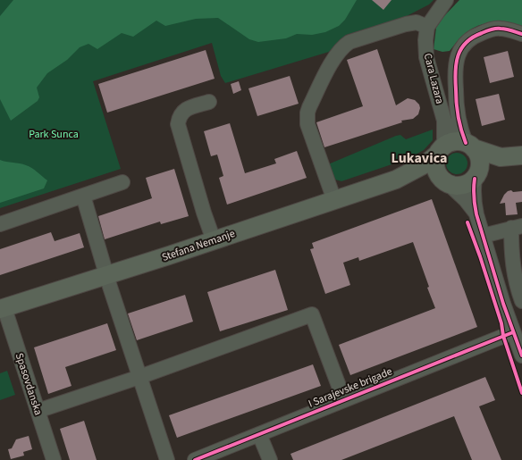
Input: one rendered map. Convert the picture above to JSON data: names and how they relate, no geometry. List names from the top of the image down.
{
  "streets": {
    "main road": ["Stefana Nemanje"],
    "street": ["Cara Lazara", "Spasovdanska", "I Sarajevske brigade"]
  },
  "crossings": [
    ["Cara Lazara", "Stefana Nemanje"],
    ["Stefana Nemanje", "Spasovdanska"]
  ],
  "districts": ["Lukavica"],
  "parks": ["Park Sunca"]
}
